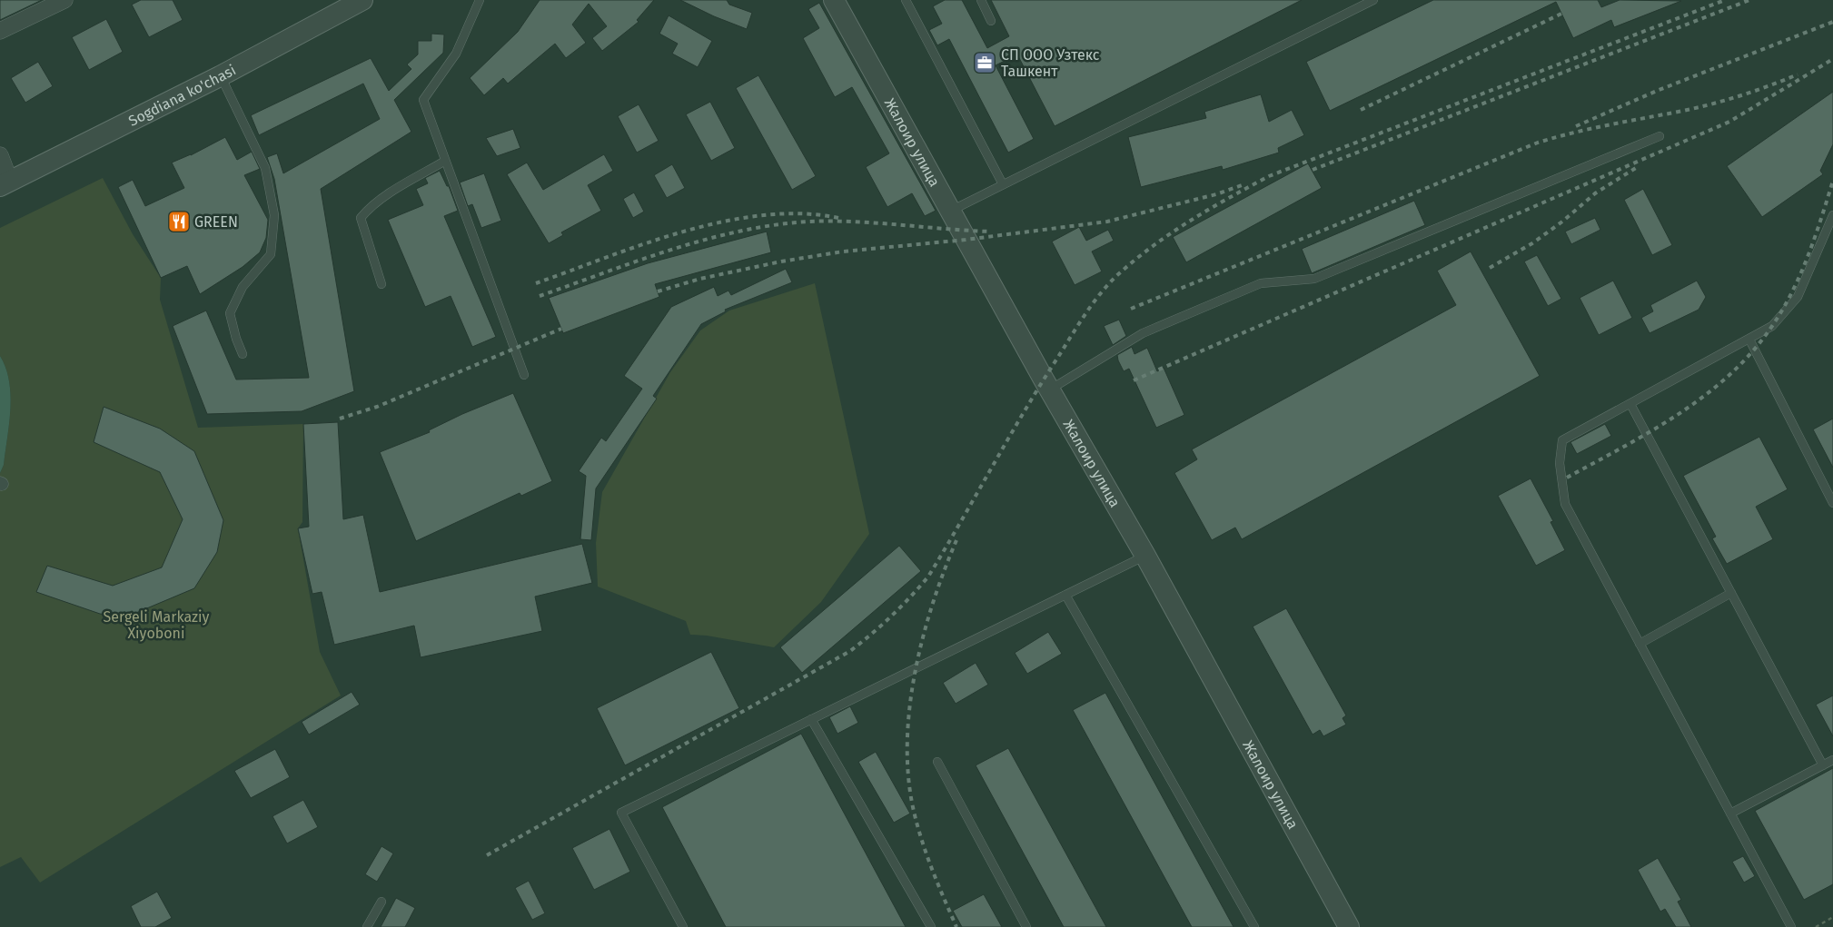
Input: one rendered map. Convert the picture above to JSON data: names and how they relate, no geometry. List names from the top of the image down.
{
  "streets": {
    "street": ["Sogdiana ko'chasi", "Жалоир улица"]
  },
  "parks": ["Sergeli Markaziy Xiyoboni"],
  "places": {
    "office": ["СП ООО Узтекс Ташкент"],
    "restaurant": ["GREEN"]
  }
}
